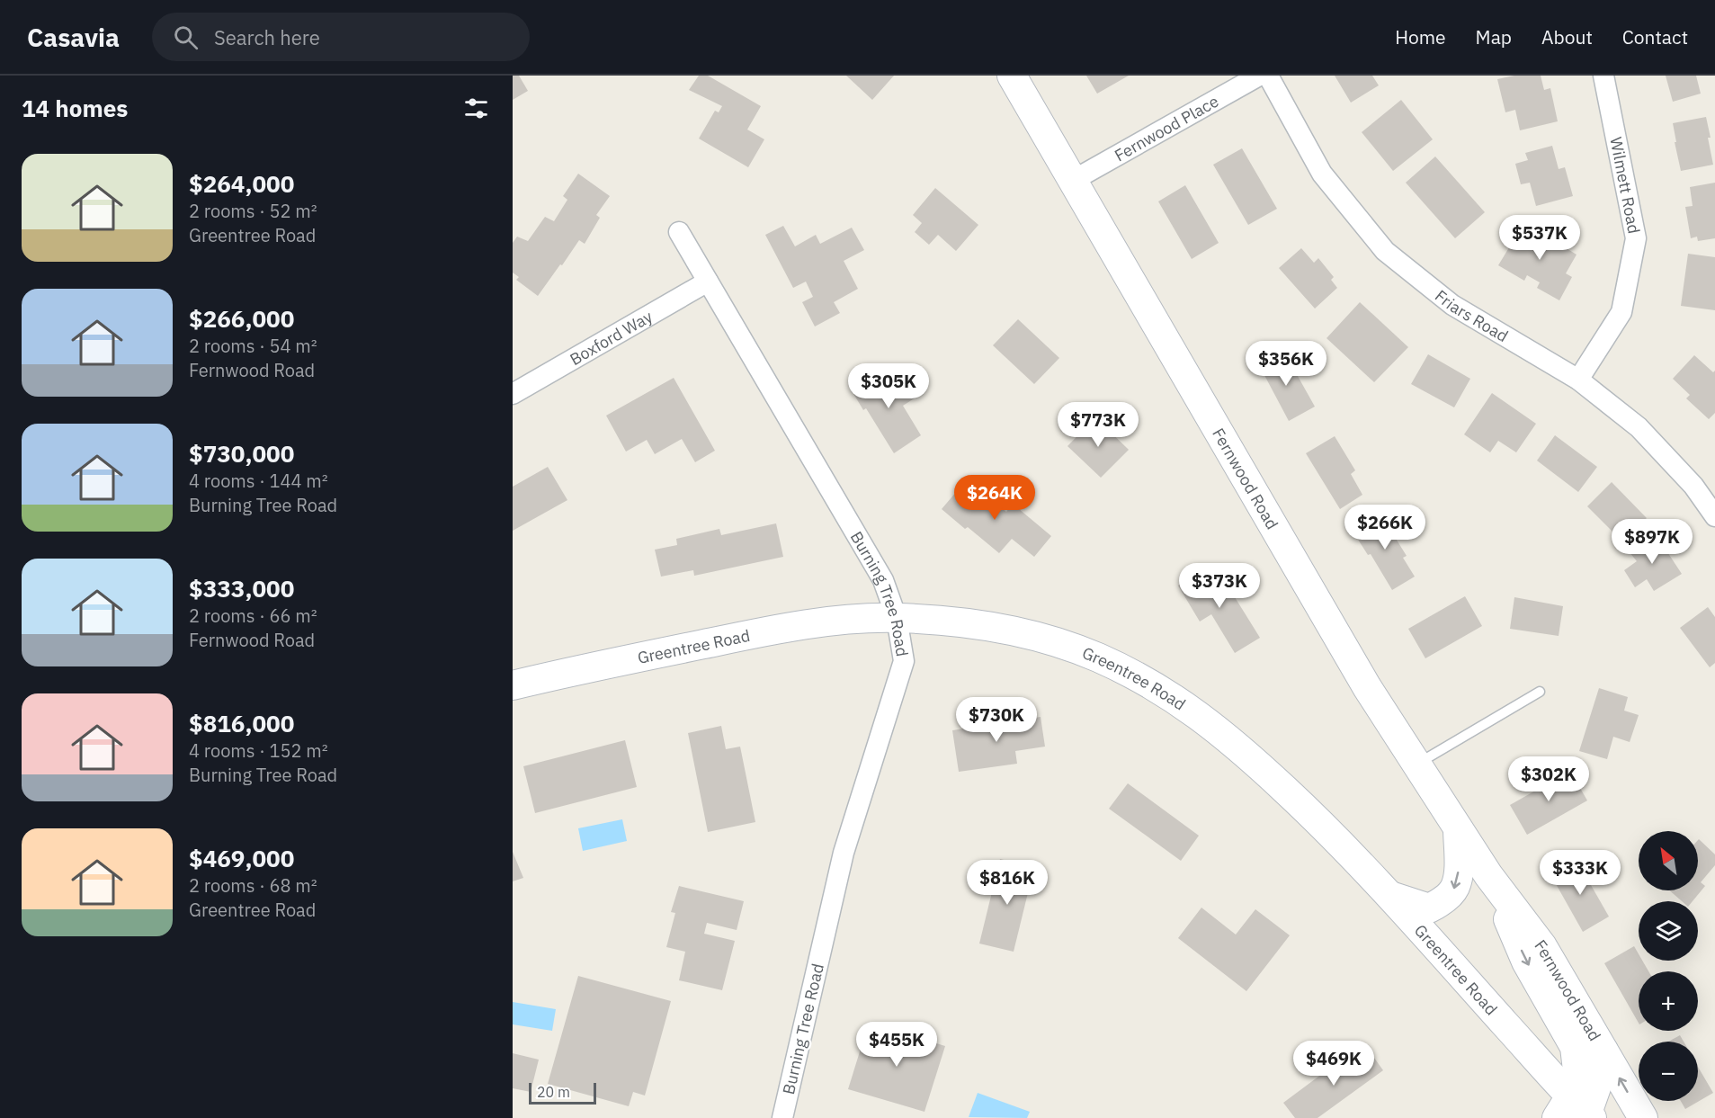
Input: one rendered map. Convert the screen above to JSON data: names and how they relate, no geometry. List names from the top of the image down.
{
  "streets": {
    "main road": ["Fernwood Road", "Greentree Road"],
    "street": [
      "Fernwood Place",
      "Wilmett Road",
      "Friars Road",
      "Boxford Way",
      "Burning Tree Road"
    ]
  },
  "crossings": [
    ["Fernwood Place", "Fernwood Road"],
    ["Wilmett Road", "Friars Road"],
    ["Boxford Way", "Burning Tree Road"],
    ["Fernwood Road", "Greentree Road"],
    ["Burning Tree Road", "Greentree Road"]
  ],
  "scale_bar": "20 m",
  "north": "top left",
  "page": {
    "header": "Casavia",
    "search": "Search here",
    "nav": [
      "Home",
      "Map",
      "About",
      "Contact"
    ],
    "heading": "14 homes",
    "list": [
      {
        "name": "$264,000",
        "note": "2 rooms · 52 m² · Greentree Road"
      },
      {
        "name": "$266,000",
        "note": "2 rooms · 54 m² · Fernwood Road"
      },
      {
        "name": "$730,000",
        "note": "4 rooms · 144 m² · Burning Tree Road"
      },
      {
        "name": "$333,000",
        "note": "2 rooms · 66 m² · Fernwood Road"
      },
      {
        "name": "$816,000",
        "note": "4 rooms · 152 m² · Burning Tree Road"
      },
      {
        "name": "$469,000",
        "note": "2 rooms · 68 m² · Greentree Road"
      }
    ],
    "price": [
      "$537K",
      "$356K",
      "$305K",
      "$773K",
      "$264K",
      "$266K",
      "$897K",
      "$373K",
      "$730K",
      "$302K",
      "$333K",
      "$816K",
      "$455K",
      "$469K"
    ],
    "map_buttons": ["+", "−"],
    "scale": "20 m"
  }
}
